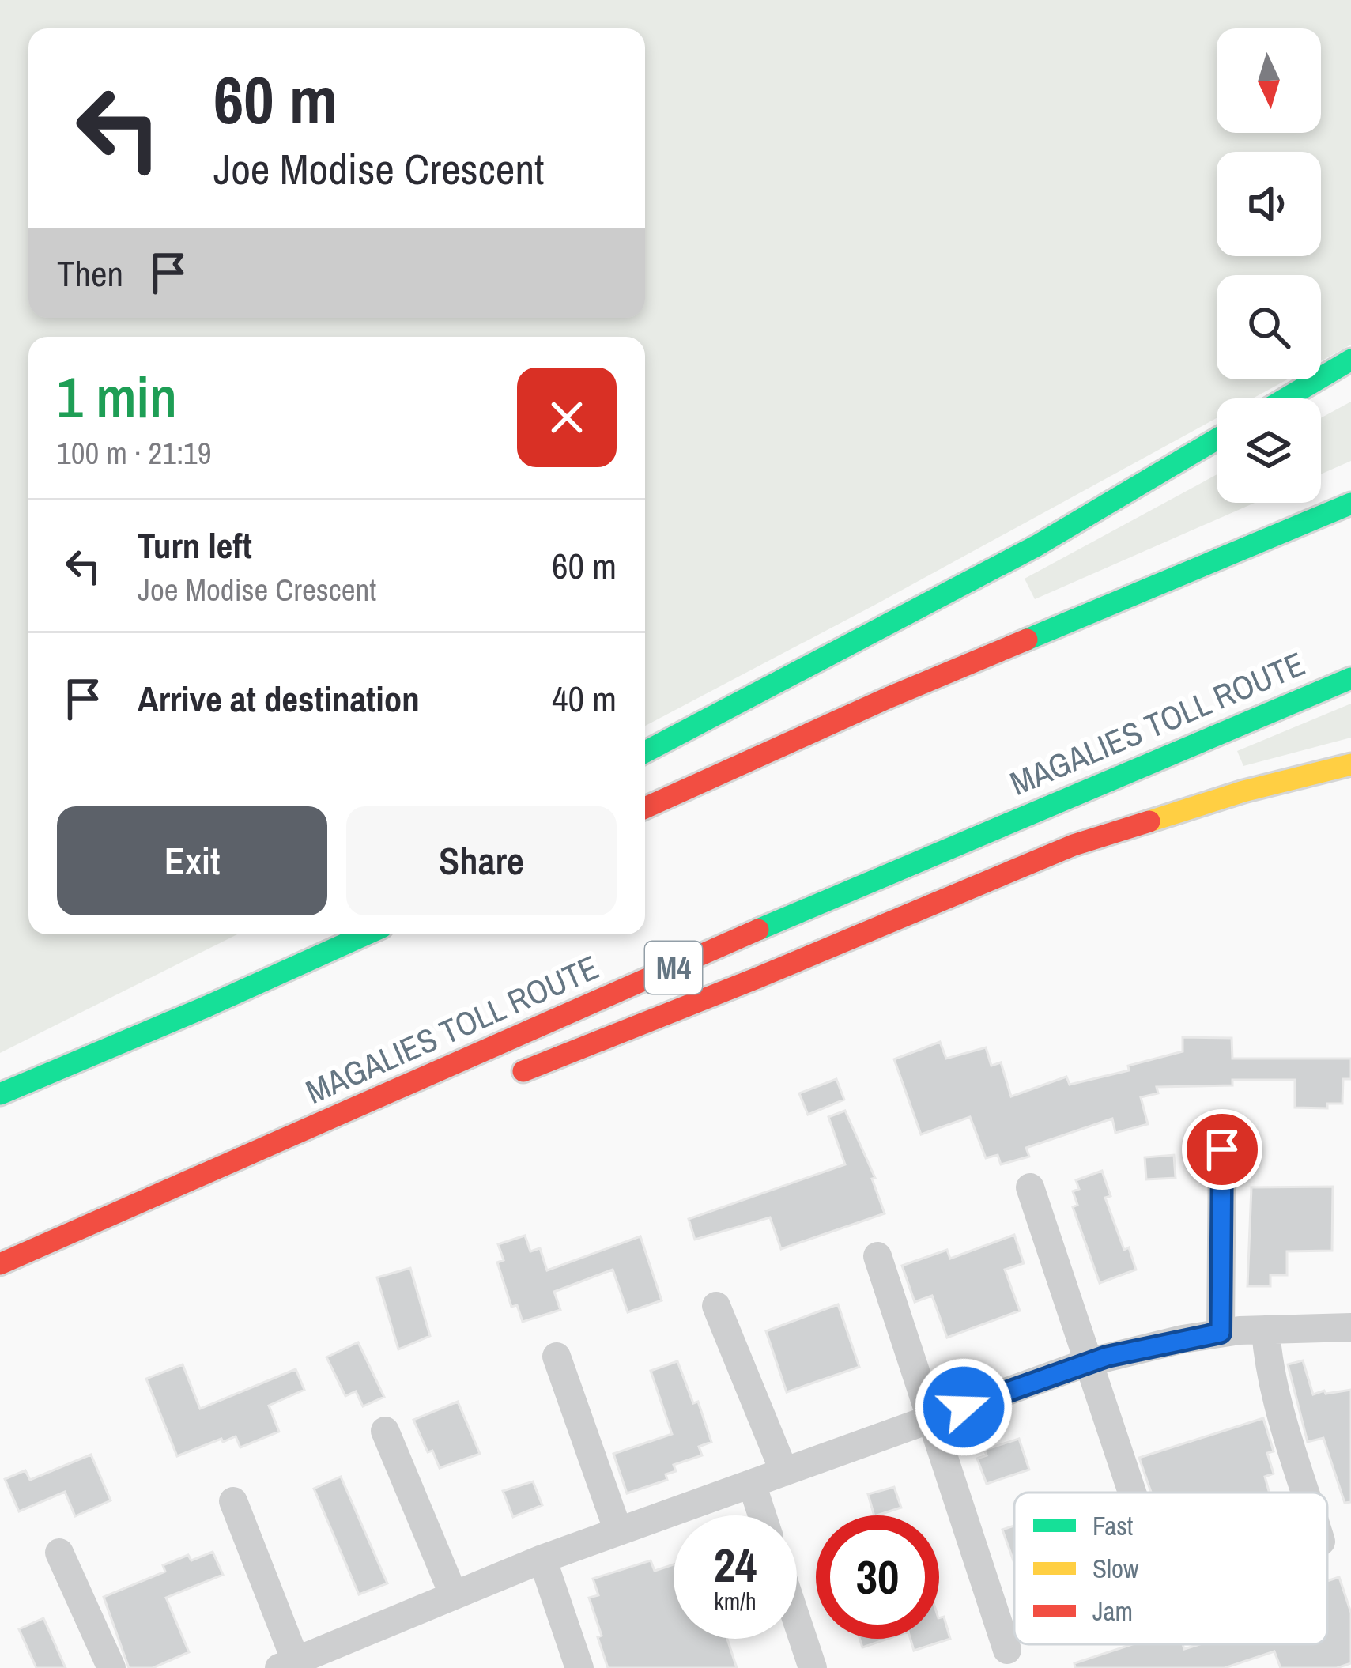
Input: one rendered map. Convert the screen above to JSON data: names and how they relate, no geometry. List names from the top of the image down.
{
  "streets": {
    "highway": ["MAGALIES TOLL ROUTE", "M4"]
  },
  "legend": ["Fast", "Slow", "Jam"],
  "north": "bottom",
  "page": {
    "turn": ["60 m", "Joe Modise Crescent"],
    "then": "Then",
    "heading": ["1 min", "100 m · 21:19"],
    "list": [
      {
        "name": "Turn left",
        "note": "Joe Modise Crescent",
        "value": "60 m"
      },
      {
        "name": "Arrive at destination",
        "value": "40 m"
      }
    ],
    "buttons": ["Exit", "Share"],
    "speed": "24 km/h",
    "limit": "30"
  }
}
